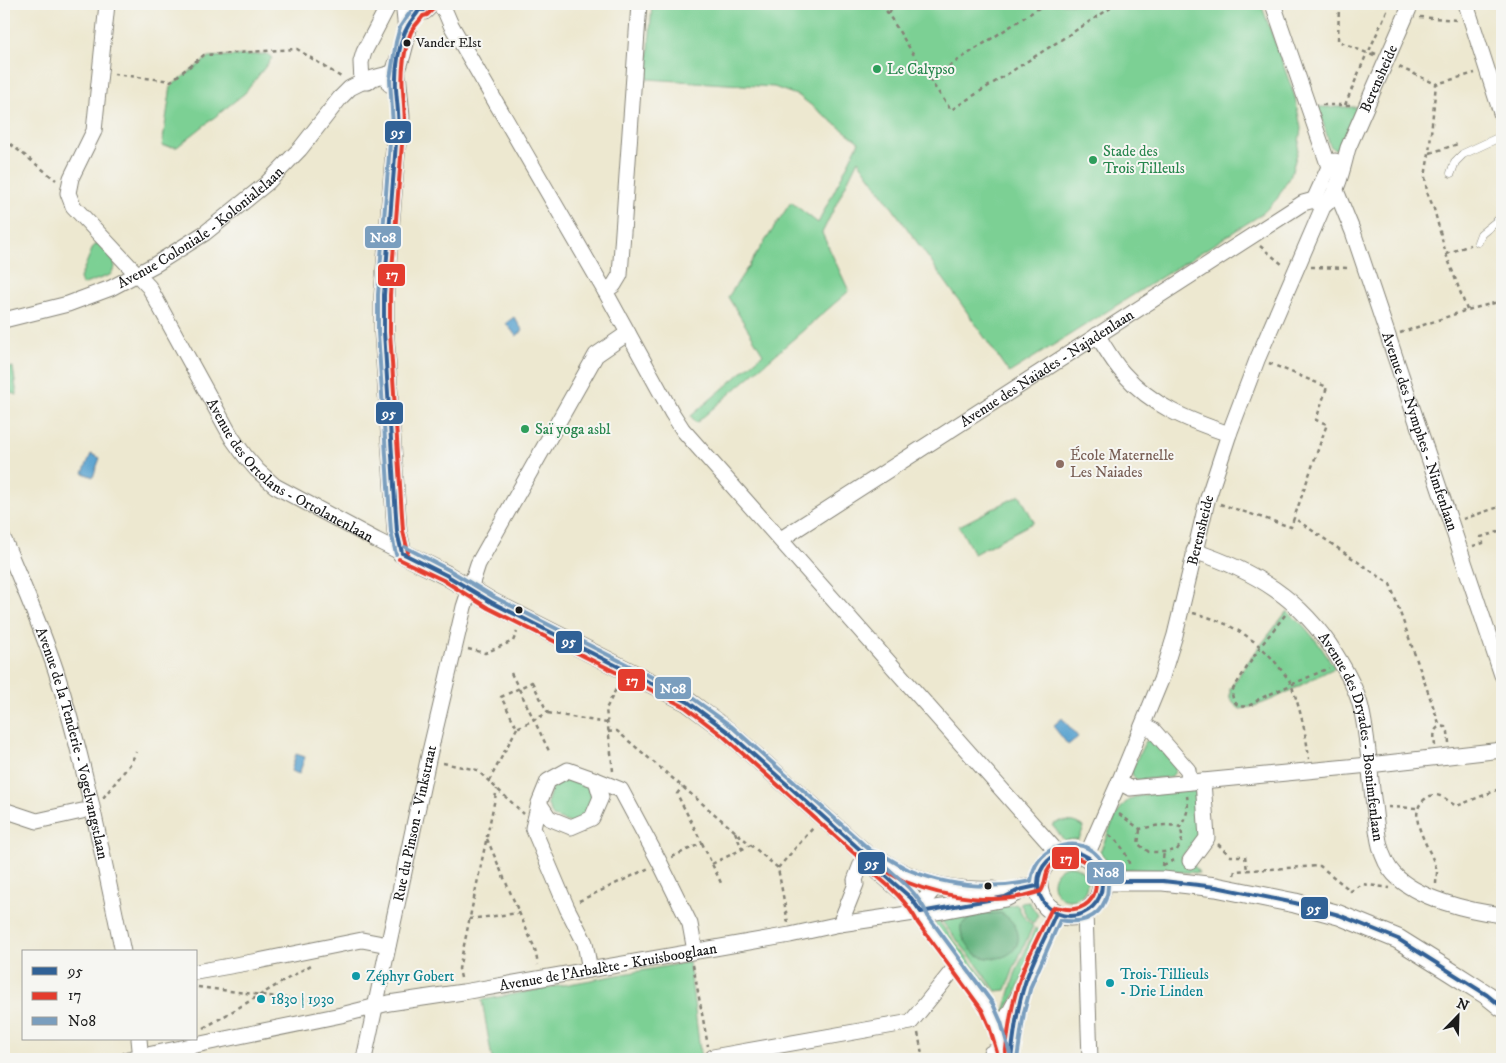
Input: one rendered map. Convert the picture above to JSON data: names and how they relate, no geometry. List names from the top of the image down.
{
  "streets": {
    "street": [
      "Berensheide",
      "Avenue Coloniale - Kolonialelaan",
      "Avenue des Naïades - Najadenlaan",
      "Avenue des Nymphes - Nimfenlaan",
      "Avenue des Ortolans - Ortolanenlaan",
      "Avenue des Dryades - Bosnimfenlaan",
      "Avenue de la Tenderie - Vogelvangstlaan",
      "Rue du Pinson - Vinkstraat",
      "Avenue de l'Arbalète - Kruisbooglaan"
    ]
  },
  "crossings": [
    ["Berensheide", "Avenue des Naïades - Najadenlaan"],
    ["Berensheide", "Avenue des Nymphes - Nimfenlaan"],
    ["Berensheide", "Avenue des Ortolans - Ortolanenlaan"],
    ["Berensheide", "Avenue des Dryades - Bosnimfenlaan"],
    ["Berensheide", "Avenue de l'Arbalète - Kruisbooglaan"],
    ["Avenue Coloniale - Kolonialelaan", "Avenue des Ortolans - Ortolanenlaan"],
    ["Avenue des Ortolans - Ortolanenlaan", "Rue du Pinson - Vinkstraat"],
    ["Avenue des Ortolans - Ortolanenlaan", "Avenue de l'Arbalète - Kruisbooglaan"],
    ["Rue du Pinson - Vinkstraat", "Avenue de l'Arbalète - Kruisbooglaan"]
  ],
  "places": [
    "Vander Elst",
    "Le Calypso",
    "Stade des Trois Tilleuls",
    "Saï yoga asbl",
    "École Maternelle Les Naiades",
    "Zéphyr Gobert",
    "Trois-Tillieuls - Drie Linden",
    "1830 | 1930"
  ],
  "lines": ["transit line 95", "transit line N08", "transit line 17"],
  "legend": ["95", "17", "N08"],
  "north": "top right"
}
